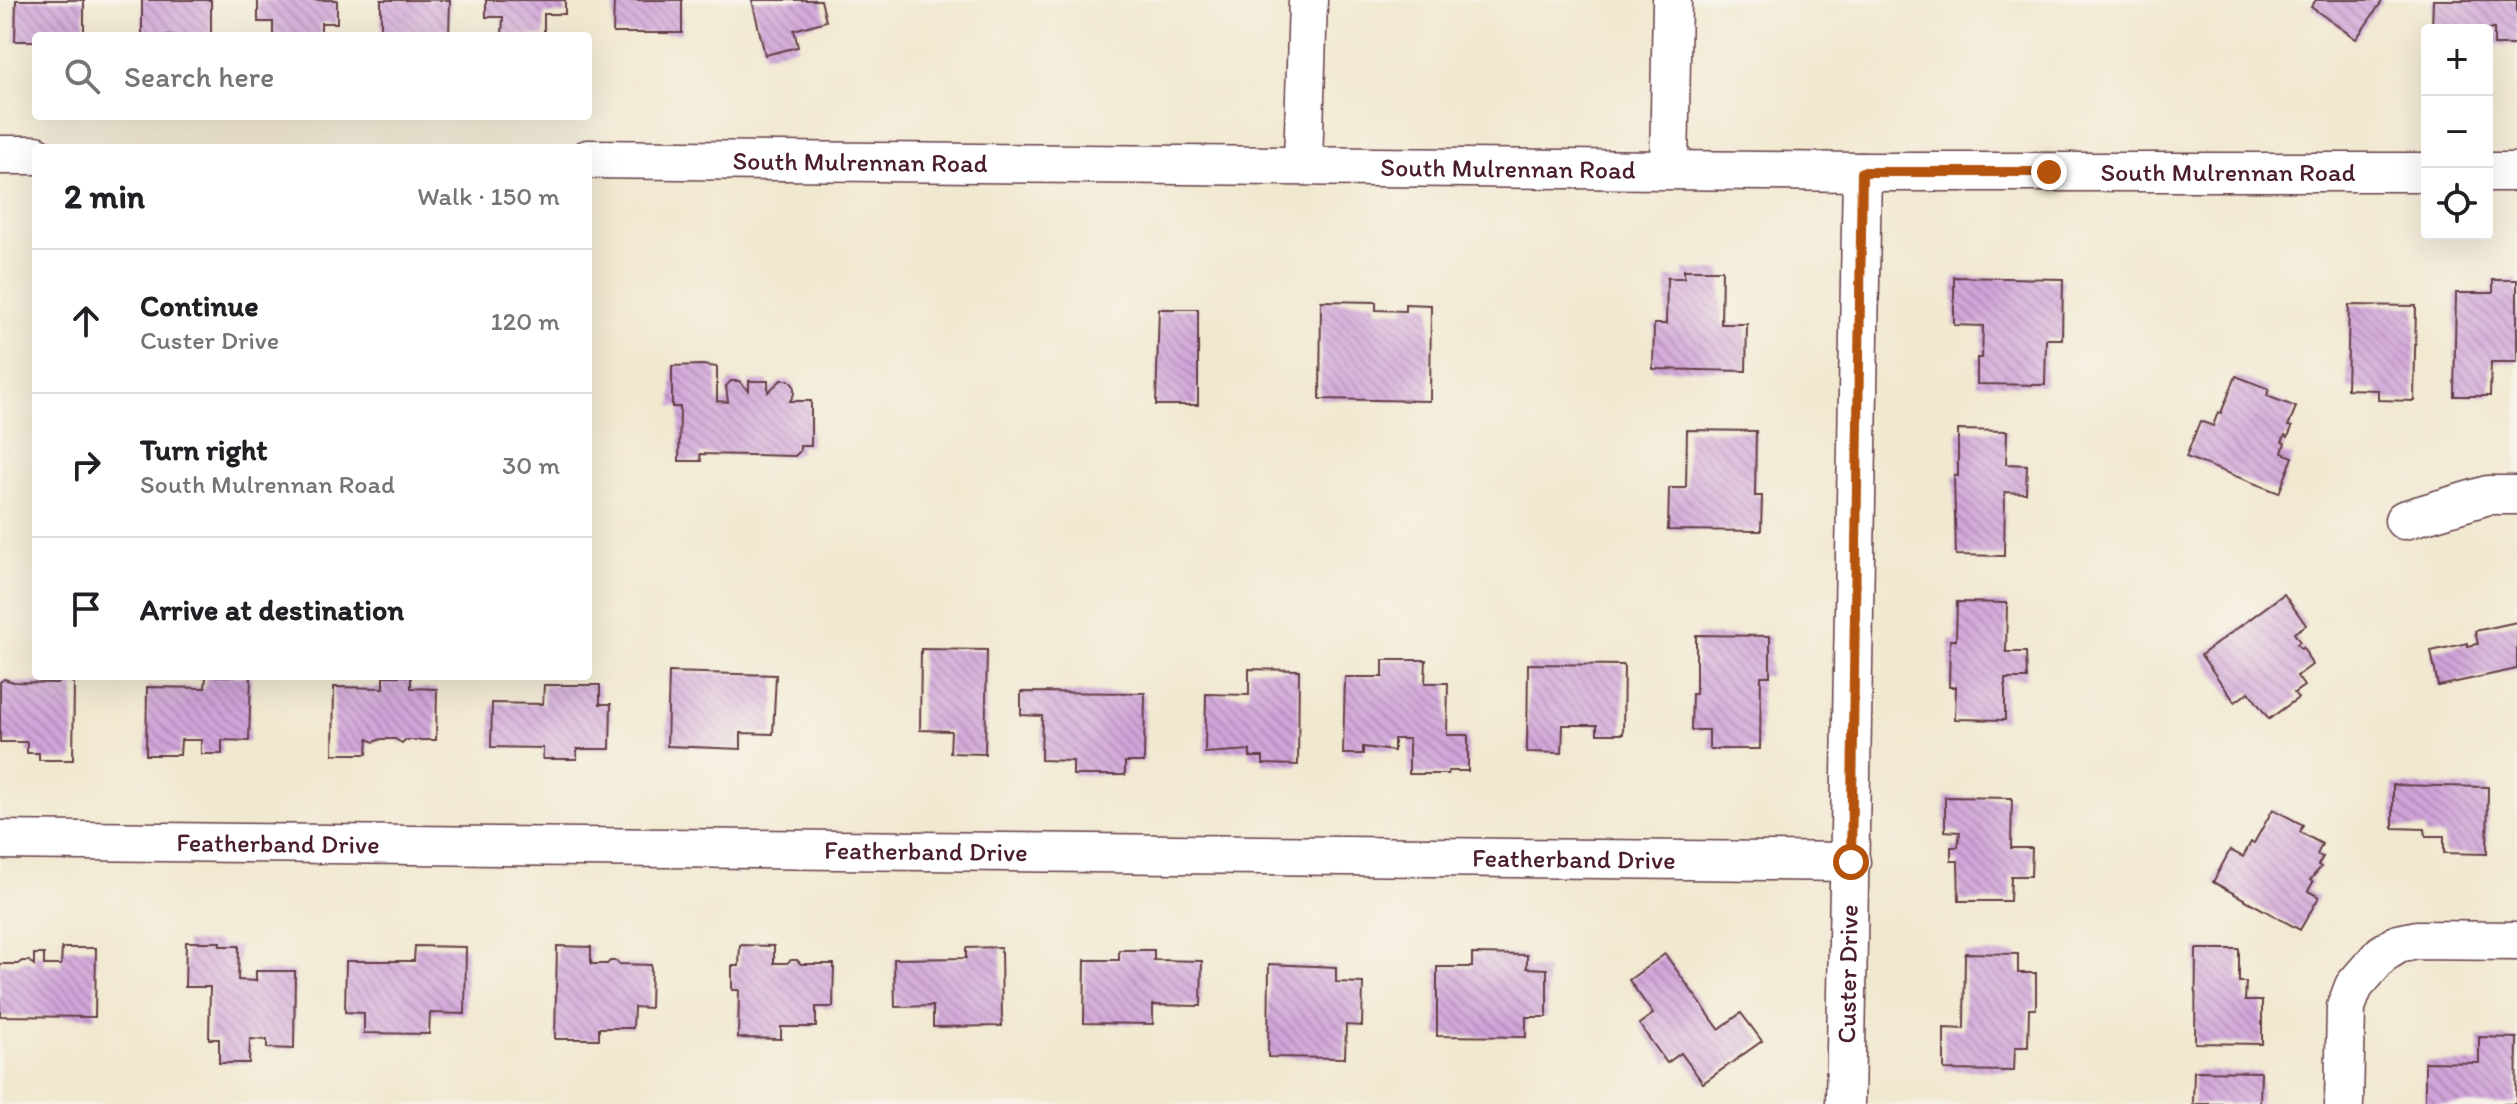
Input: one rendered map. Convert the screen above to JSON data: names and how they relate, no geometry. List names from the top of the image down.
{
  "streets": {
    "street": ["South Mulrennan Road", "Featherband Drive", "Custer Drive"]
  },
  "crossings": [
    ["South Mulrennan Road", "Custer Drive"],
    ["Featherband Drive", "Custer Drive"]
  ],
  "page": {
    "map_buttons": ["+", "−"],
    "search": "Search here",
    "heading": ["2 min", "Walk · 150 m"],
    "list": [
      ["Continue", "Custer Drive", "120 m"],
      ["Turn right", "South Mulrennan Road", "30 m"],
      "Arrive at destination"
    ]
  }
}
